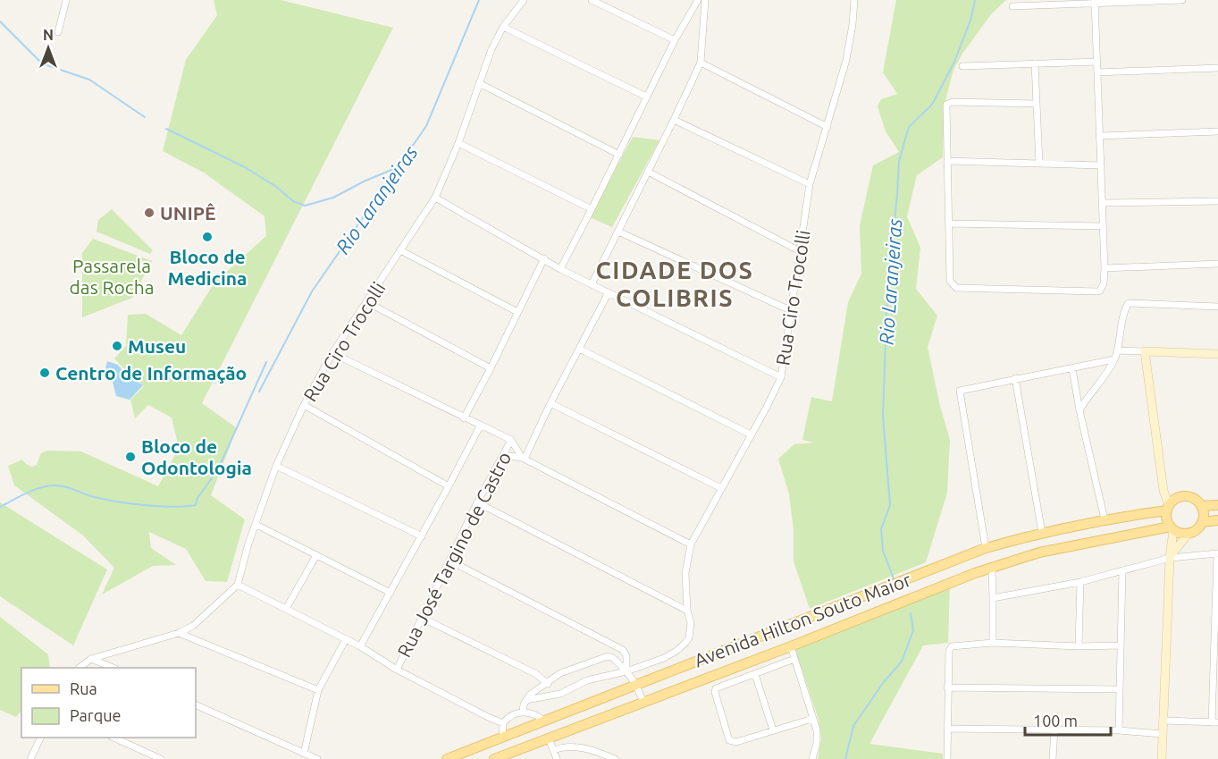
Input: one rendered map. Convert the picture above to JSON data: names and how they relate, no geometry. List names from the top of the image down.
{
  "streets": {
    "main road": ["Avenida Hilton Souto Maior"],
    "street": ["Rua Ciro Trocolli", "Rua José Targino de Castro"]
  },
  "districts": ["CIDADE DOS COLIBRIS"],
  "water": ["Rio Laranjeiras"],
  "parks": ["Passarela das Rocha"],
  "places": [
    "UNIPÊ",
    "Bloco de Medicina",
    "Museu",
    "Centro de Informação",
    "Bloco de Odontologia"
  ],
  "legend": ["Rua", "Parque"],
  "scale_bar": "100 m",
  "north": "top"
}
